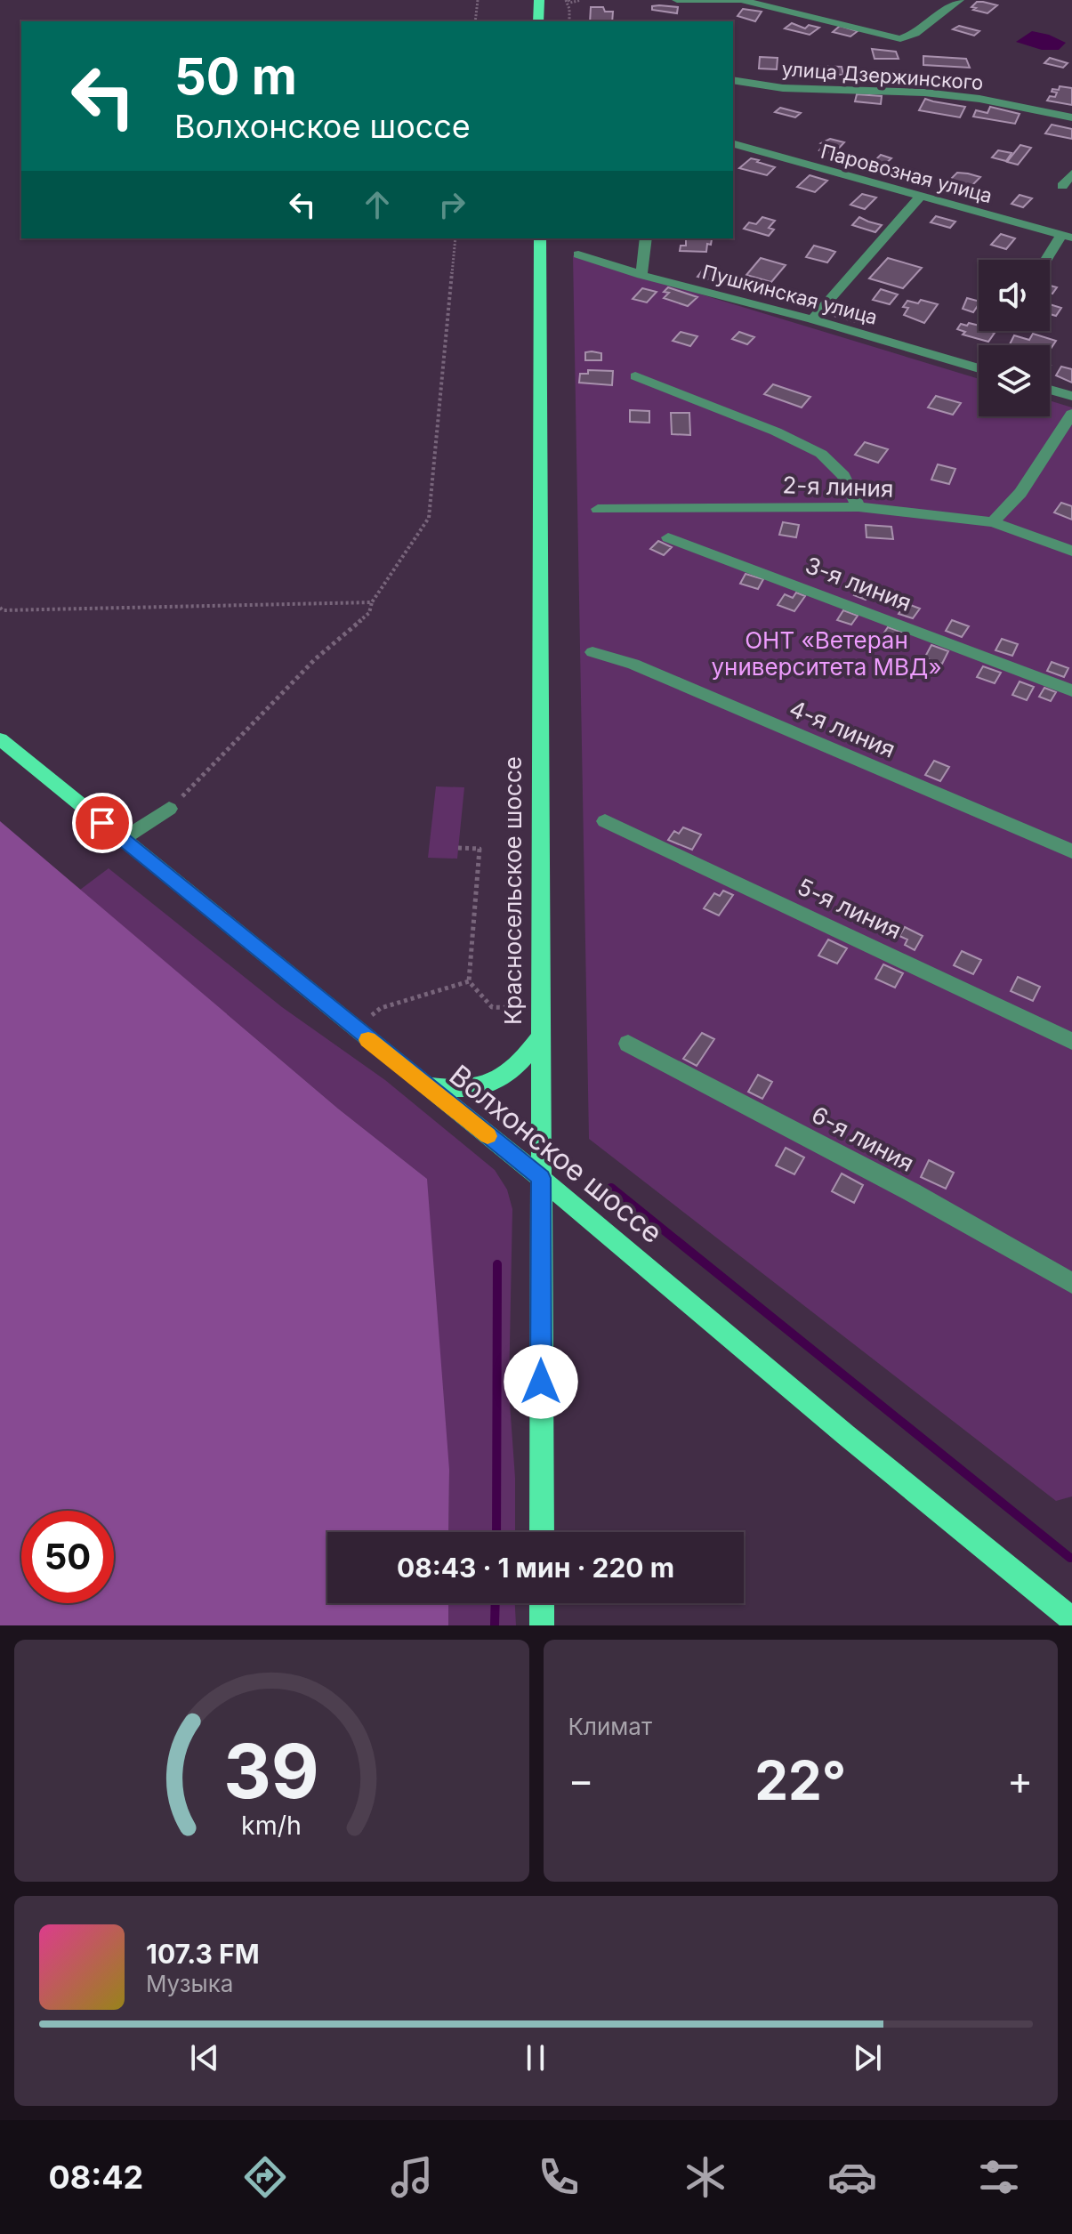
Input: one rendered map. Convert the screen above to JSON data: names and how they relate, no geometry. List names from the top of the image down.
{
  "streets": {
    "main road": ["Красносельское шоссе", "Волхонское шоссе"],
    "street": [
      "улица Дзержинского",
      "Паровозная улица",
      "Пушкинская улица",
      "2-я линия",
      "3-я линия",
      "4-я линия",
      "5-я линия",
      "6-я линия"
    ]
  },
  "crossings": [
    ["Красносельское шоссе", "Волхонское шоссе"]
  ],
  "parks": ["ОНТ «Ветеран университета МВД»"],
  "page": {
    "turn": ["50 m", "Волхонское шоссе"],
    "limit": "50",
    "trip": "08:43 · 1 мин · 220 m",
    "tile": "Климат",
    "heat": ["−", "22°", "+"],
    "song": ["107.3 FM", "Музыка"],
    "tabs": "08:42",
    "gauge": ["39", "km/h"]
  }
}
